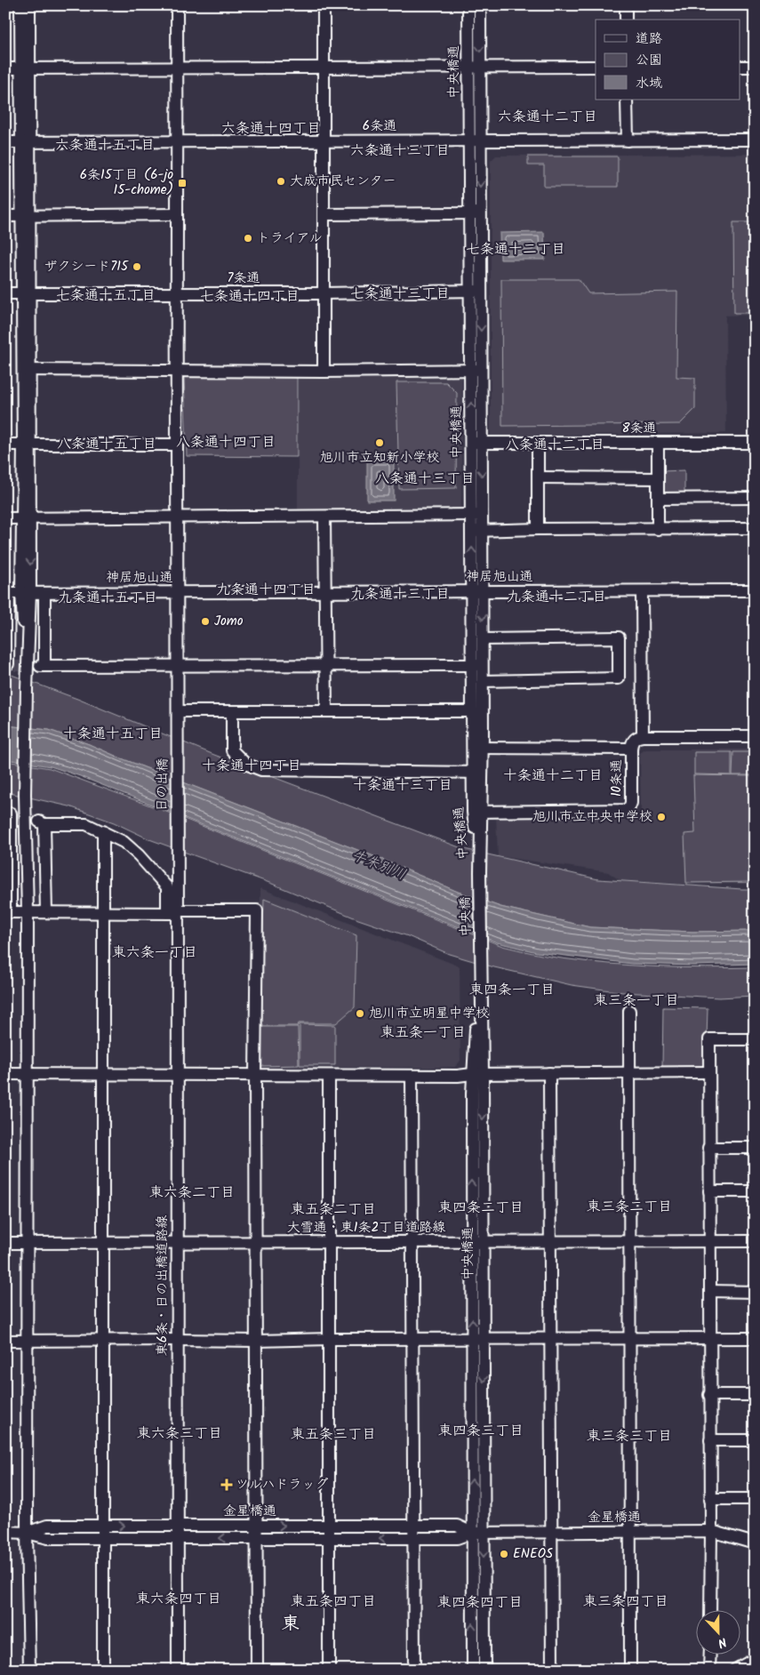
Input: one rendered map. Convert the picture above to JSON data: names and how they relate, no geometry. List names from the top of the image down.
{
  "streets": {
    "street": [
      "中央橋通",
      "6条通",
      "7条通",
      "8条通",
      "神居旭山通",
      "10条通",
      "日の出橋",
      "中央橋",
      "大雪通・東1条2丁目道路線",
      "東6条・日の出橋道路線",
      "金星橋通"
    ]
  },
  "crossings": [
    ["中央橋通", "6条通"],
    ["中央橋通", "7条通"],
    ["中央橋通", "8条通"],
    ["中央橋通", "神居旭山通"],
    ["中央橋通", "10条通"],
    ["中央橋通", "中央橋"],
    ["中央橋通", "大雪通・東1条2丁目道路線"],
    ["中央橋通", "金星橋通"],
    ["日の出橋", "東6条・日の出橋道路線"],
    ["大雪通・東1条2丁目道路線", "東6条・日の出橋道路線"],
    ["東6条・日の出橋道路線", "金星橋通"]
  ],
  "districts": [
    "六条通十二丁目",
    "六条通十四丁目",
    "六条通十五丁目",
    "六条通十三丁目",
    "七条通十二丁目",
    "七条通十三丁目",
    "七条通十五丁目",
    "七条通十四丁目",
    "八条通十四丁目",
    "八条通十五丁目",
    "八条通十二丁目",
    "八条通十三丁目",
    "九条通十四丁目",
    "九条通十三丁目",
    "九条通十二丁目",
    "九条通十五丁目",
    "十条通十五丁目",
    "十条通十四丁目",
    "十条通十二丁目",
    "十条通十三丁目",
    "東六条一丁目",
    "東四条一丁目",
    "東三条一丁目",
    "東五条一丁目",
    "東六条二丁目",
    "東三条二丁目",
    "東四条二丁目",
    "東五条二丁目",
    "東四条三丁目",
    "東六条三丁目",
    "東五条三丁目",
    "東三条三丁目",
    "東六条四丁目",
    "東五条四丁目",
    "東三条四丁目",
    "東四条四丁目",
    "東"
  ],
  "water": ["牛朱別川"],
  "places": {
    "other": [
      "大成市民センター",
      "トライアル",
      "ザクシード715",
      "旭川市立知新小学校",
      "Jomo",
      "旭川市立中央中学校",
      "旭川市立明星中学校",
      "ENEOS"
    ],
    "transit": ["6条15丁目 (6-jo 15-chome)"],
    "health": ["ツルハドラッグ"]
  },
  "legend": ["道路", "公園", "水域"],
  "north": "bottom"
}
